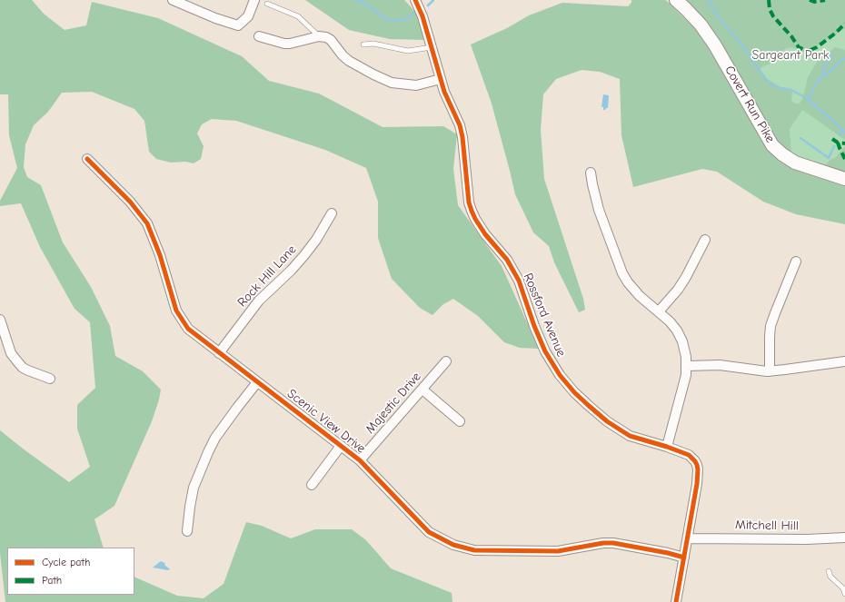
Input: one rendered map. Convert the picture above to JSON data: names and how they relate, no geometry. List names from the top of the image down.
{
  "streets": {
    "street": [
      "Covert Run Pike",
      "Rock Hill Lane",
      "Rossford Avenue",
      "Majestic Drive",
      "Scenic View Drive",
      "Mitchell Hill"
    ]
  },
  "crossings": [
    ["Rock Hill Lane", "Scenic View Drive"],
    ["Rossford Avenue", "Scenic View Drive"],
    ["Rossford Avenue", "Mitchell Hill"],
    ["Majestic Drive", "Scenic View Drive"]
  ],
  "parks": ["Sargeant Park"],
  "legend": ["Cycle path", "Path"]
}
